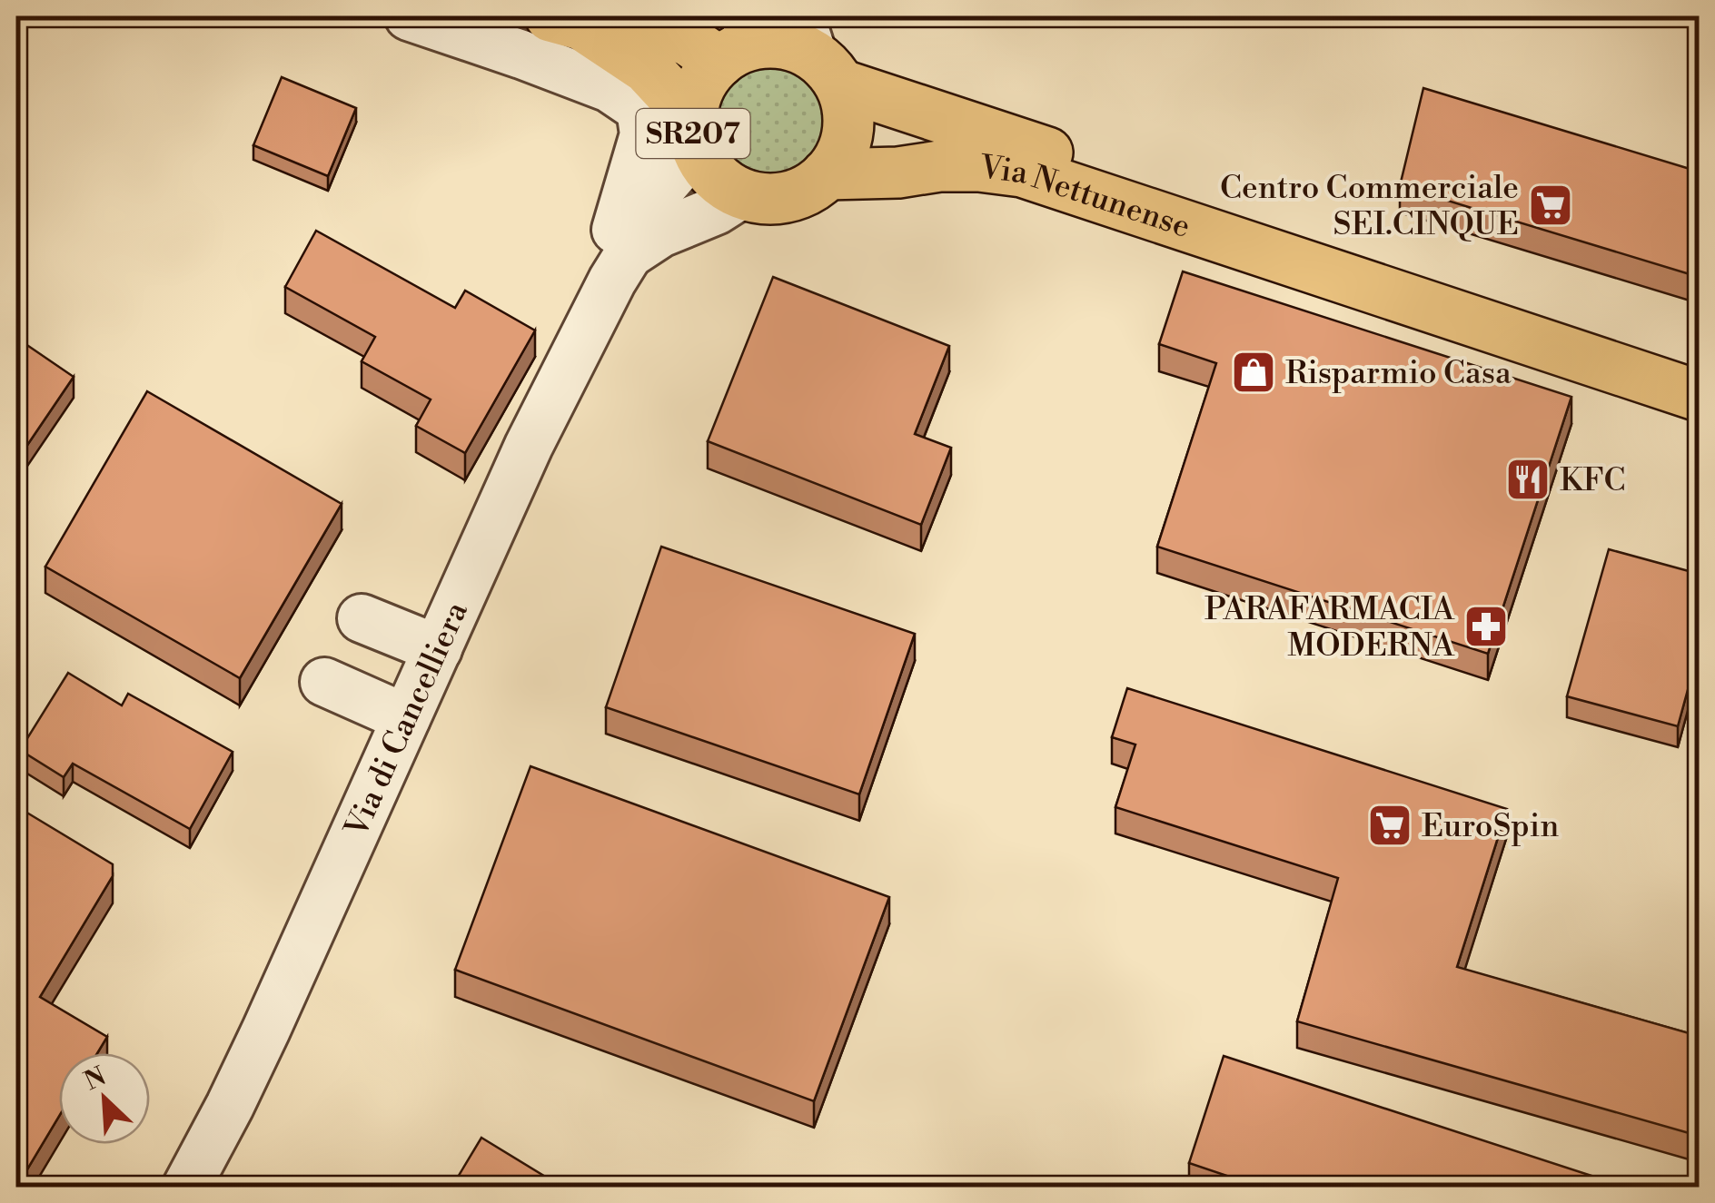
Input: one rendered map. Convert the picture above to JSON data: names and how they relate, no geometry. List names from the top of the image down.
{
  "streets": {
    "main road": ["SR207", "Via Nettunense"],
    "street": ["Via di Cancelliera"]
  },
  "crossings": [
    ["SR207", "Via Nettunense"],
    ["SR207", "Via di Cancelliera"],
    ["Via Nettunense", "Via di Cancelliera"]
  ],
  "places": {
    "supermarket": ["Centro Commerciale SEI.CINQUE", "EuroSpin"],
    "shop": ["Risparmio Casa"],
    "restaurant": ["KFC"],
    "pharmacy": ["PARAFARMACIA MODERNA"]
  },
  "north": "top left"
}
